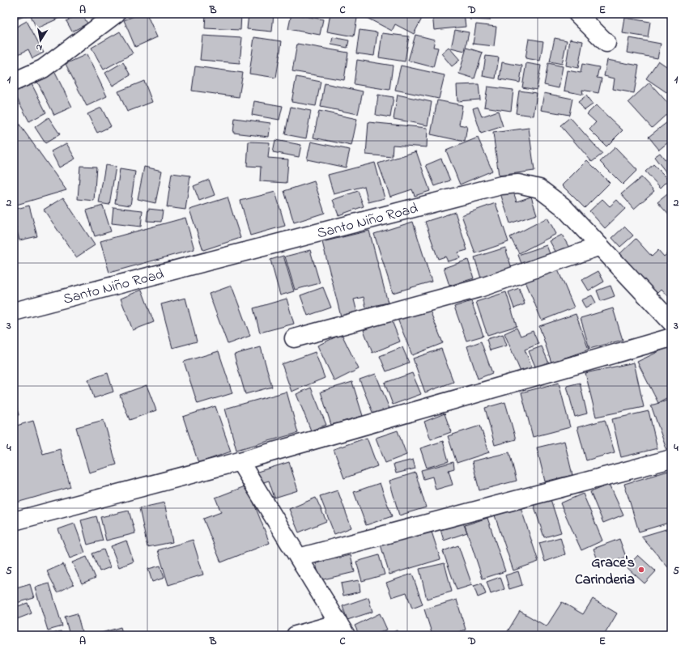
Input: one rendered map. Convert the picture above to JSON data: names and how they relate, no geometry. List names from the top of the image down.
{
  "streets": {
    "street": ["Santo Niño Road"]
  },
  "places": ["Grace's Carinderia"],
  "north": "bottom",
  "grid": {
    "columns": [
      "A",
      "B",
      "C",
      "D",
      "E"
    ],
    "rows": [
      "1",
      "2",
      "3",
      "4",
      "5"
    ]
  }
}
